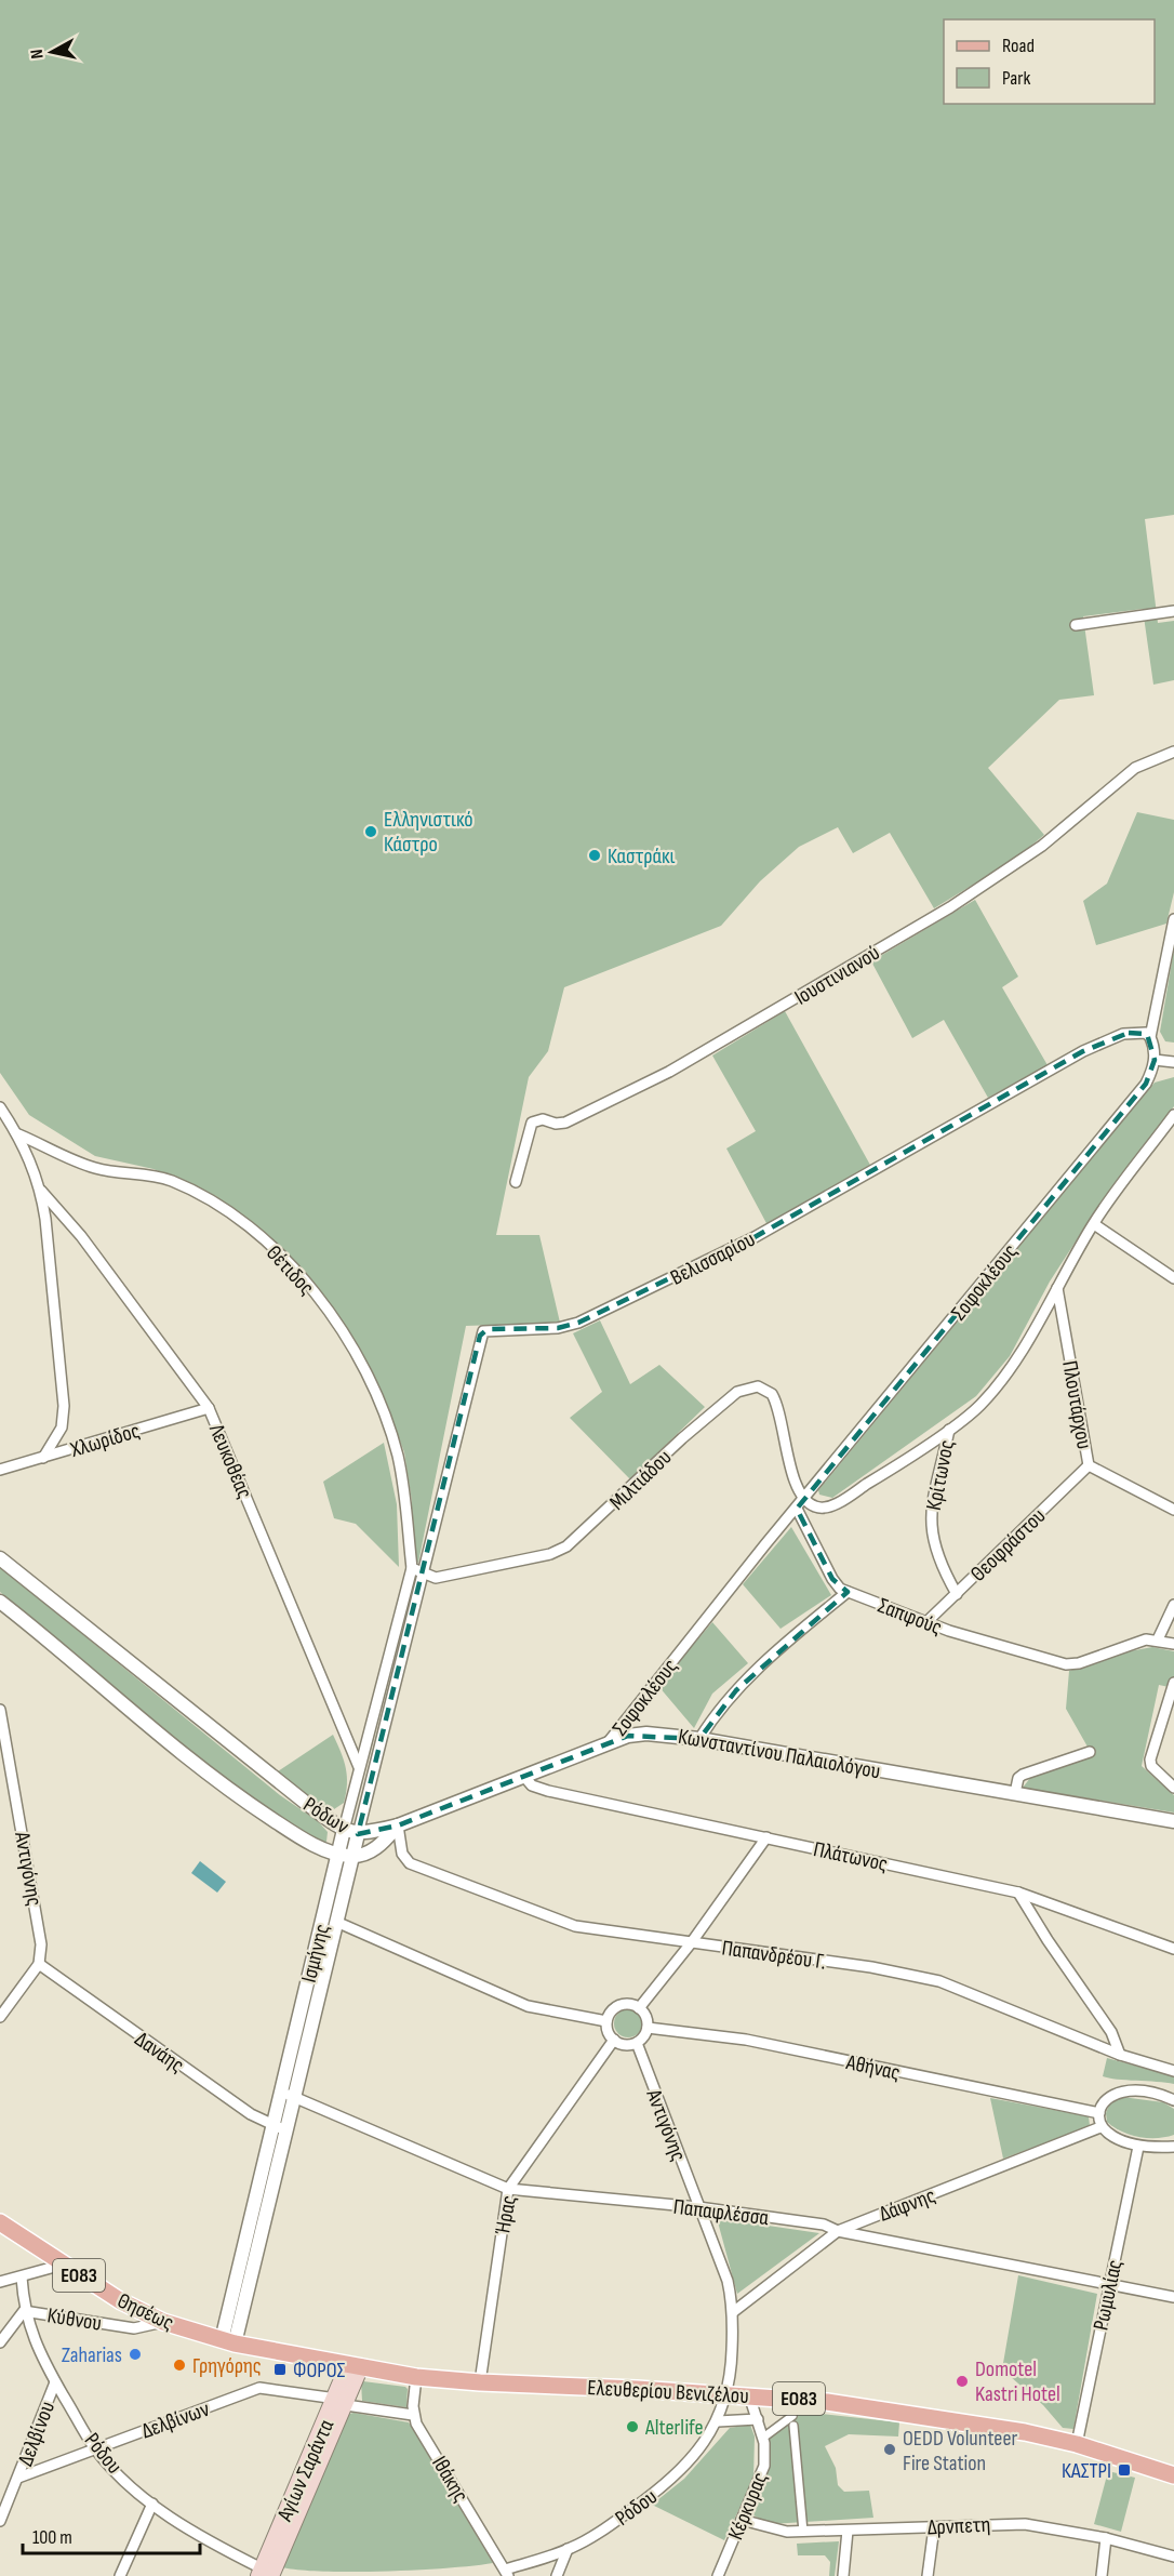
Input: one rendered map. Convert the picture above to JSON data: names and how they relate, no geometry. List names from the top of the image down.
{
  "streets": {
    "main road": [
      "ΕΟ83",
      "Θησέως",
      "Ελευθερίου Βενιζέλου",
      "Αγίων Σαράντα"
    ],
    "street": [
      "Ιουστινιανού",
      "Βελισσαρίου",
      "Θέτιδος",
      "Σοφοκλέους",
      "Πλουτάρχου",
      "Χλωρίδος",
      "Λευκοθέας",
      "Κρίτωνος",
      "Μιλτιάδου",
      "Θεοφράστου",
      "Σαπφούς",
      "Κωνσταντίνου Παλαιολόγου",
      "Ρόδων",
      "Πλάτωνος",
      "Αντιγόνης",
      "Ισμήνης",
      "Παπανδρέου Γ.",
      "Δανάης",
      "Αθήνας",
      "Δάφνης",
      "Παπαφλέσσα",
      "Ήρας",
      "Ρωμυλίας",
      "Κύθνου",
      "Δελβίνων",
      "Δελβίνου",
      "Ρόδου",
      "Ιθάκης",
      "Κέρκυρας",
      "Δρνπετη"
    ]
  },
  "crossings": [
    ["Βελισσαρίου", "Μιλτιάδου"],
    ["Βελισσαρίου", "Ισμήνης"],
    ["Θέτιδος", "Ισμήνης"],
    ["Σοφοκλέους", "Μιλτιάδου"],
    ["Σοφοκλέους", "Κωνσταντίνου Παλαιολόγου"],
    ["Πλουτάρχου", "Θεοφράστου"],
    ["Χλωρίδος", "Λευκοθέας"],
    ["Λευκοθέας", "Ισμήνης"],
    ["Κρίτωνος", "Θεοφράστου"],
    ["Μιλτιάδου", "Ισμήνης"],
    ["Θεοφράστου", "Σαπφούς"],
    ["Κωνσταντίνου Παλαιολόγου", "Ρόδων"],
    ["Κωνσταντίνου Παλαιολόγου", "Πλάτωνος"],
    ["Κωνσταντίνου Παλαιολόγου", "Παπανδρέου Γ."],
    ["Ρόδων", "Ισμήνης"],
    ["Ρόδων", "Παπανδρέου Γ."],
    ["Αντιγόνης", "Δανάης"],
    ["Αντιγόνης", "Αθήνας"],
    ["Αντιγόνης", "Δάφνης"],
    ["Αντιγόνης", "Παπαφλέσσα"],
    ["Αντιγόνης", "Ήρας"],
    ["Αντιγόνης", "Ελευθερίου Βενιζέλου"],
    ["Αντιγόνης", "Ρόδου"],
    ["Ισμήνης", "Δανάης"],
    ["Ισμήνης", "Παπαφλέσσα"],
    ["Ισμήνης", "Θησέως"],
    ["Ισμήνης", "Ελευθερίου Βενιζέλου"],
    ["Αθήνας", "Ήρας"],
    ["Δάφνης", "Παπαφλέσσα"],
    ["Παπαφλέσσα", "Ήρας"],
    ["Παπαφλέσσα", "Ρωμυλίας"],
    ["Ήρας", "Ελευθερίου Βενιζέλου"],
    ["Ρωμυλίας", "Ελευθερίου Βενιζέλου"],
    ["Θησέως", "Κύθνου"],
    ["Θησέως", "Ελευθερίου Βενιζέλου"],
    ["Κύθνου", "Ρόδου"],
    ["Ελευθερίου Βενιζέλου", "Ρόδου"],
    ["Ελευθερίου Βενιζέλου", "Αγίων Σαράντα"],
    ["Ελευθερίου Βενιζέλου", "Κέρκυρας"],
    ["Δελβίνων", "Δελβίνου"],
    ["Δελβίνων", "Ρόδου"],
    ["Δελβίνων", "Αγίων Σαράντα"],
    ["Δελβίνων", "Ιθάκης"],
    ["Δελβίνου", "Ρόδου"],
    ["Ρόδου", "Αγίων Σαράντα"],
    ["Ρόδου", "Ιθάκης"],
    ["Κέρκυρας", "Δρνπετη"]
  ],
  "places": {
    "other": [
      "Ελληνιστικό Κάστρο",
      "Καστράκι",
      "Zaharias",
      "Γρηγόρης",
      "Domotel Kastri Hotel",
      "Alterlife",
      "OEDD Volunteer Fire Station"
    ],
    "transit": ["ΦΟΡΟΣ", "ΚΑΣΤΡΙ"]
  },
  "legend": ["Road", "Park"],
  "scale_bar": "100 m",
  "north": "left"
}
